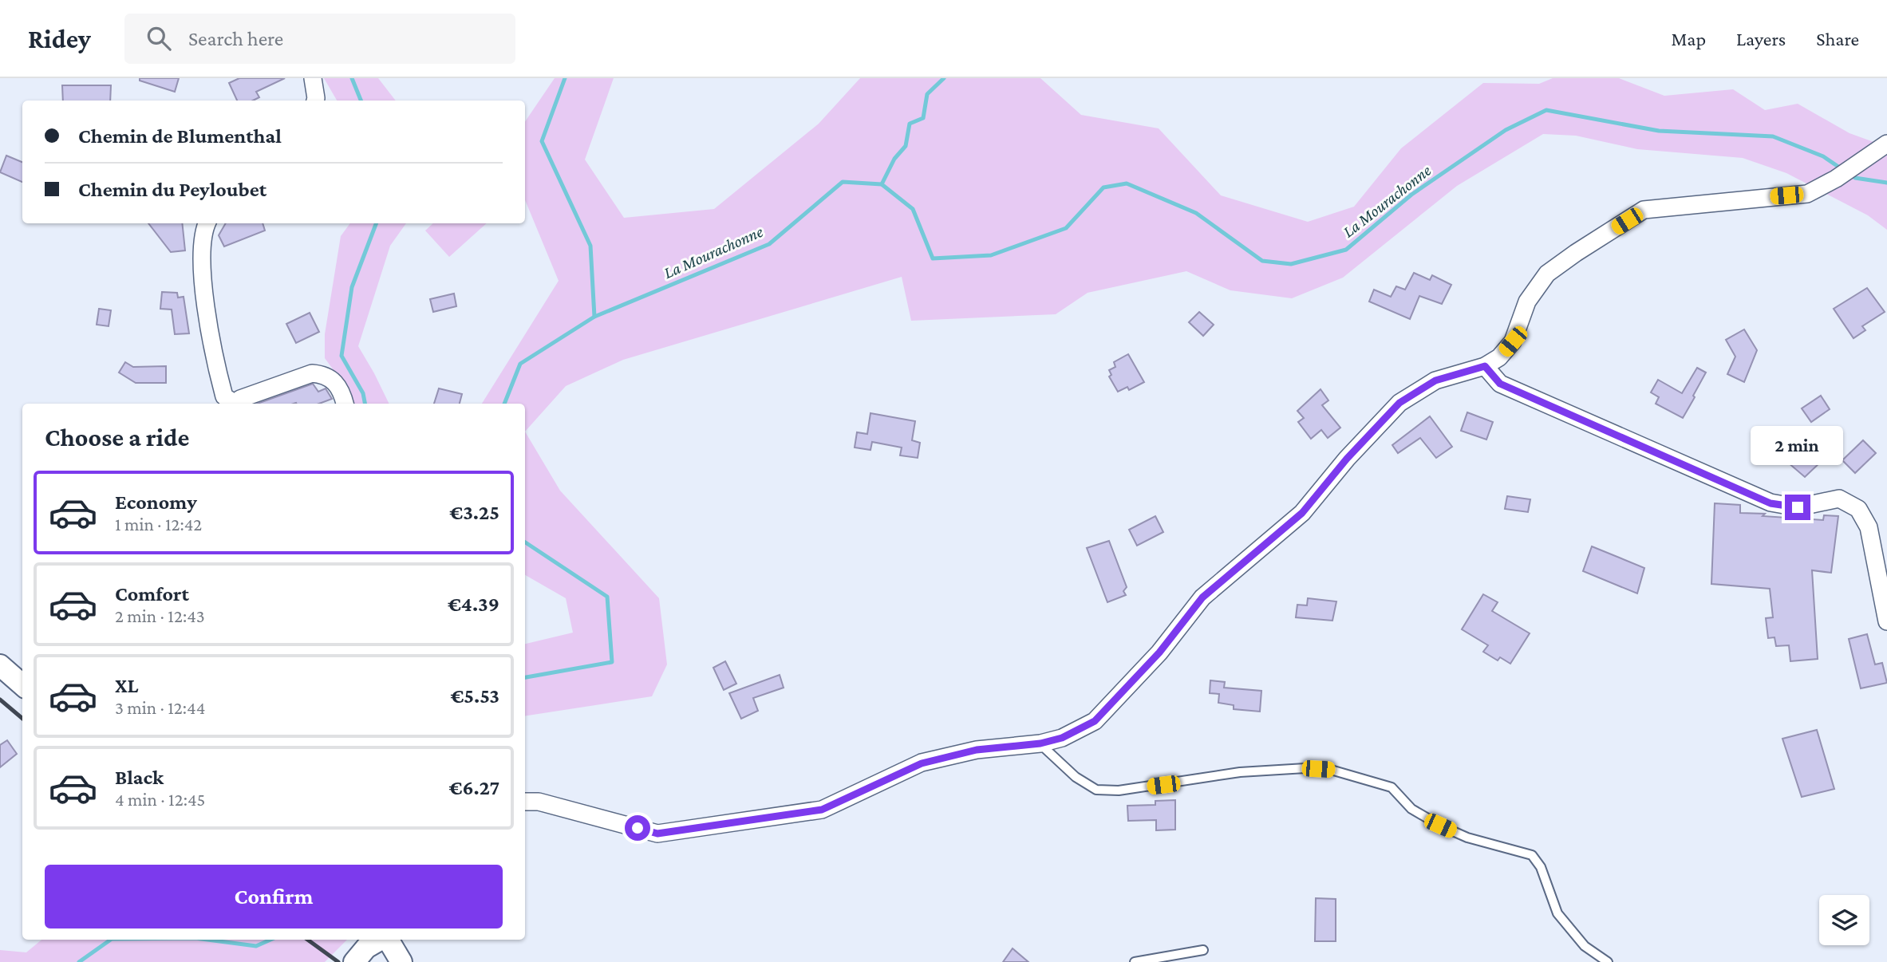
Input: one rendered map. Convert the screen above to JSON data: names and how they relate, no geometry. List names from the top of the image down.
{
  "water": ["La Mourachonne"],
  "page": {
    "header": "Ridey",
    "search": "Search here",
    "nav": ["Map", "Layers", "Share"],
    "banner": ["Chemin de Blumenthal", "Chemin du Peyloubet"],
    "heading": "Choose a ride",
    "bubble": "2 min",
    "list": [
      {
        "name": "Economy",
        "note": "1 min · 12:42",
        "value": "€3.25"
      },
      {
        "name": "Comfort",
        "note": "2 min · 12:43",
        "value": "€4.39"
      },
      {
        "name": "XL",
        "note": "3 min · 12:44",
        "value": "€5.53"
      },
      {
        "name": "Black",
        "note": "4 min · 12:45",
        "value": "€6.27"
      }
    ],
    "buttons": "Confirm"
  }
}
